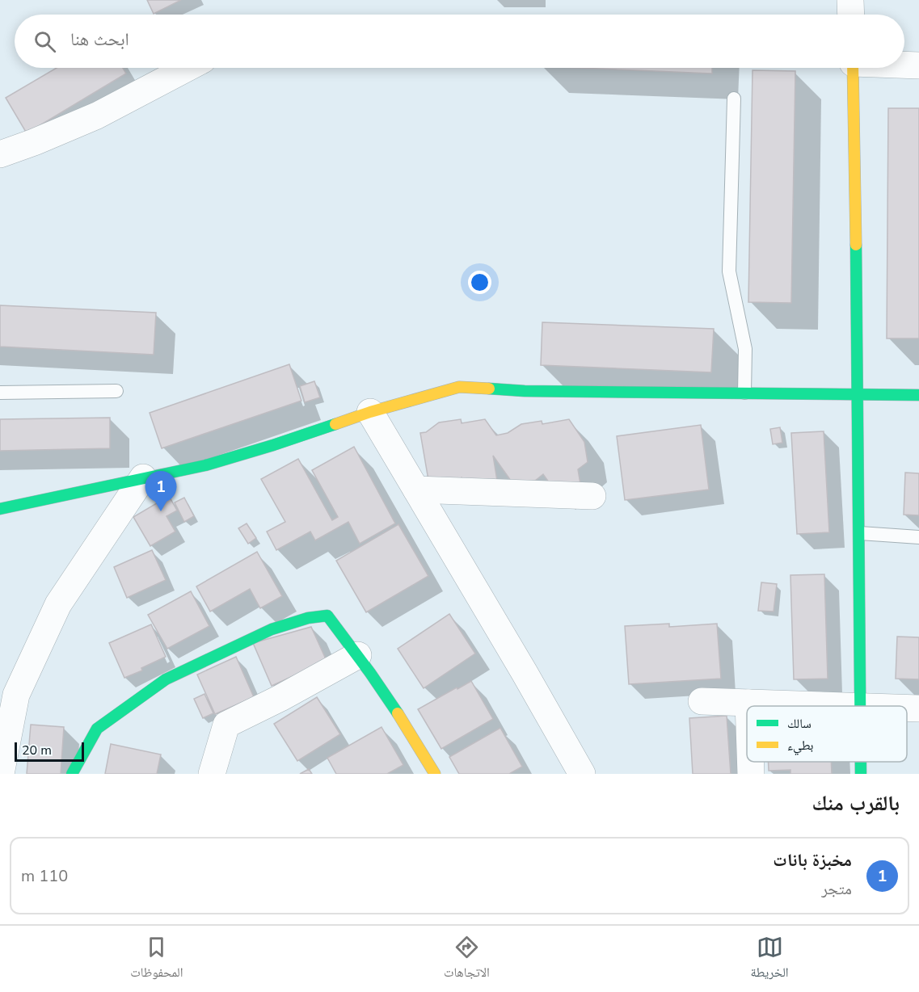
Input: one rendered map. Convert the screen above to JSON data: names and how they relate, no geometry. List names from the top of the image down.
{
  "legend": ["سالك", "بطيء"],
  "scale_bar": "20 m",
  "page": {
    "search": "ابحث هنا",
    "pins": "1",
    "scale": "20 m",
    "heading": "بالقرب منك",
    "list": [
      {
        "mark": "1",
        "name": "مخبزة بانات",
        "note": "متجر",
        "value": "110 m"
      }
    ],
    "nav": ["الخريطة", "الاتجاهات", "المحفوظات"]
  }
}
